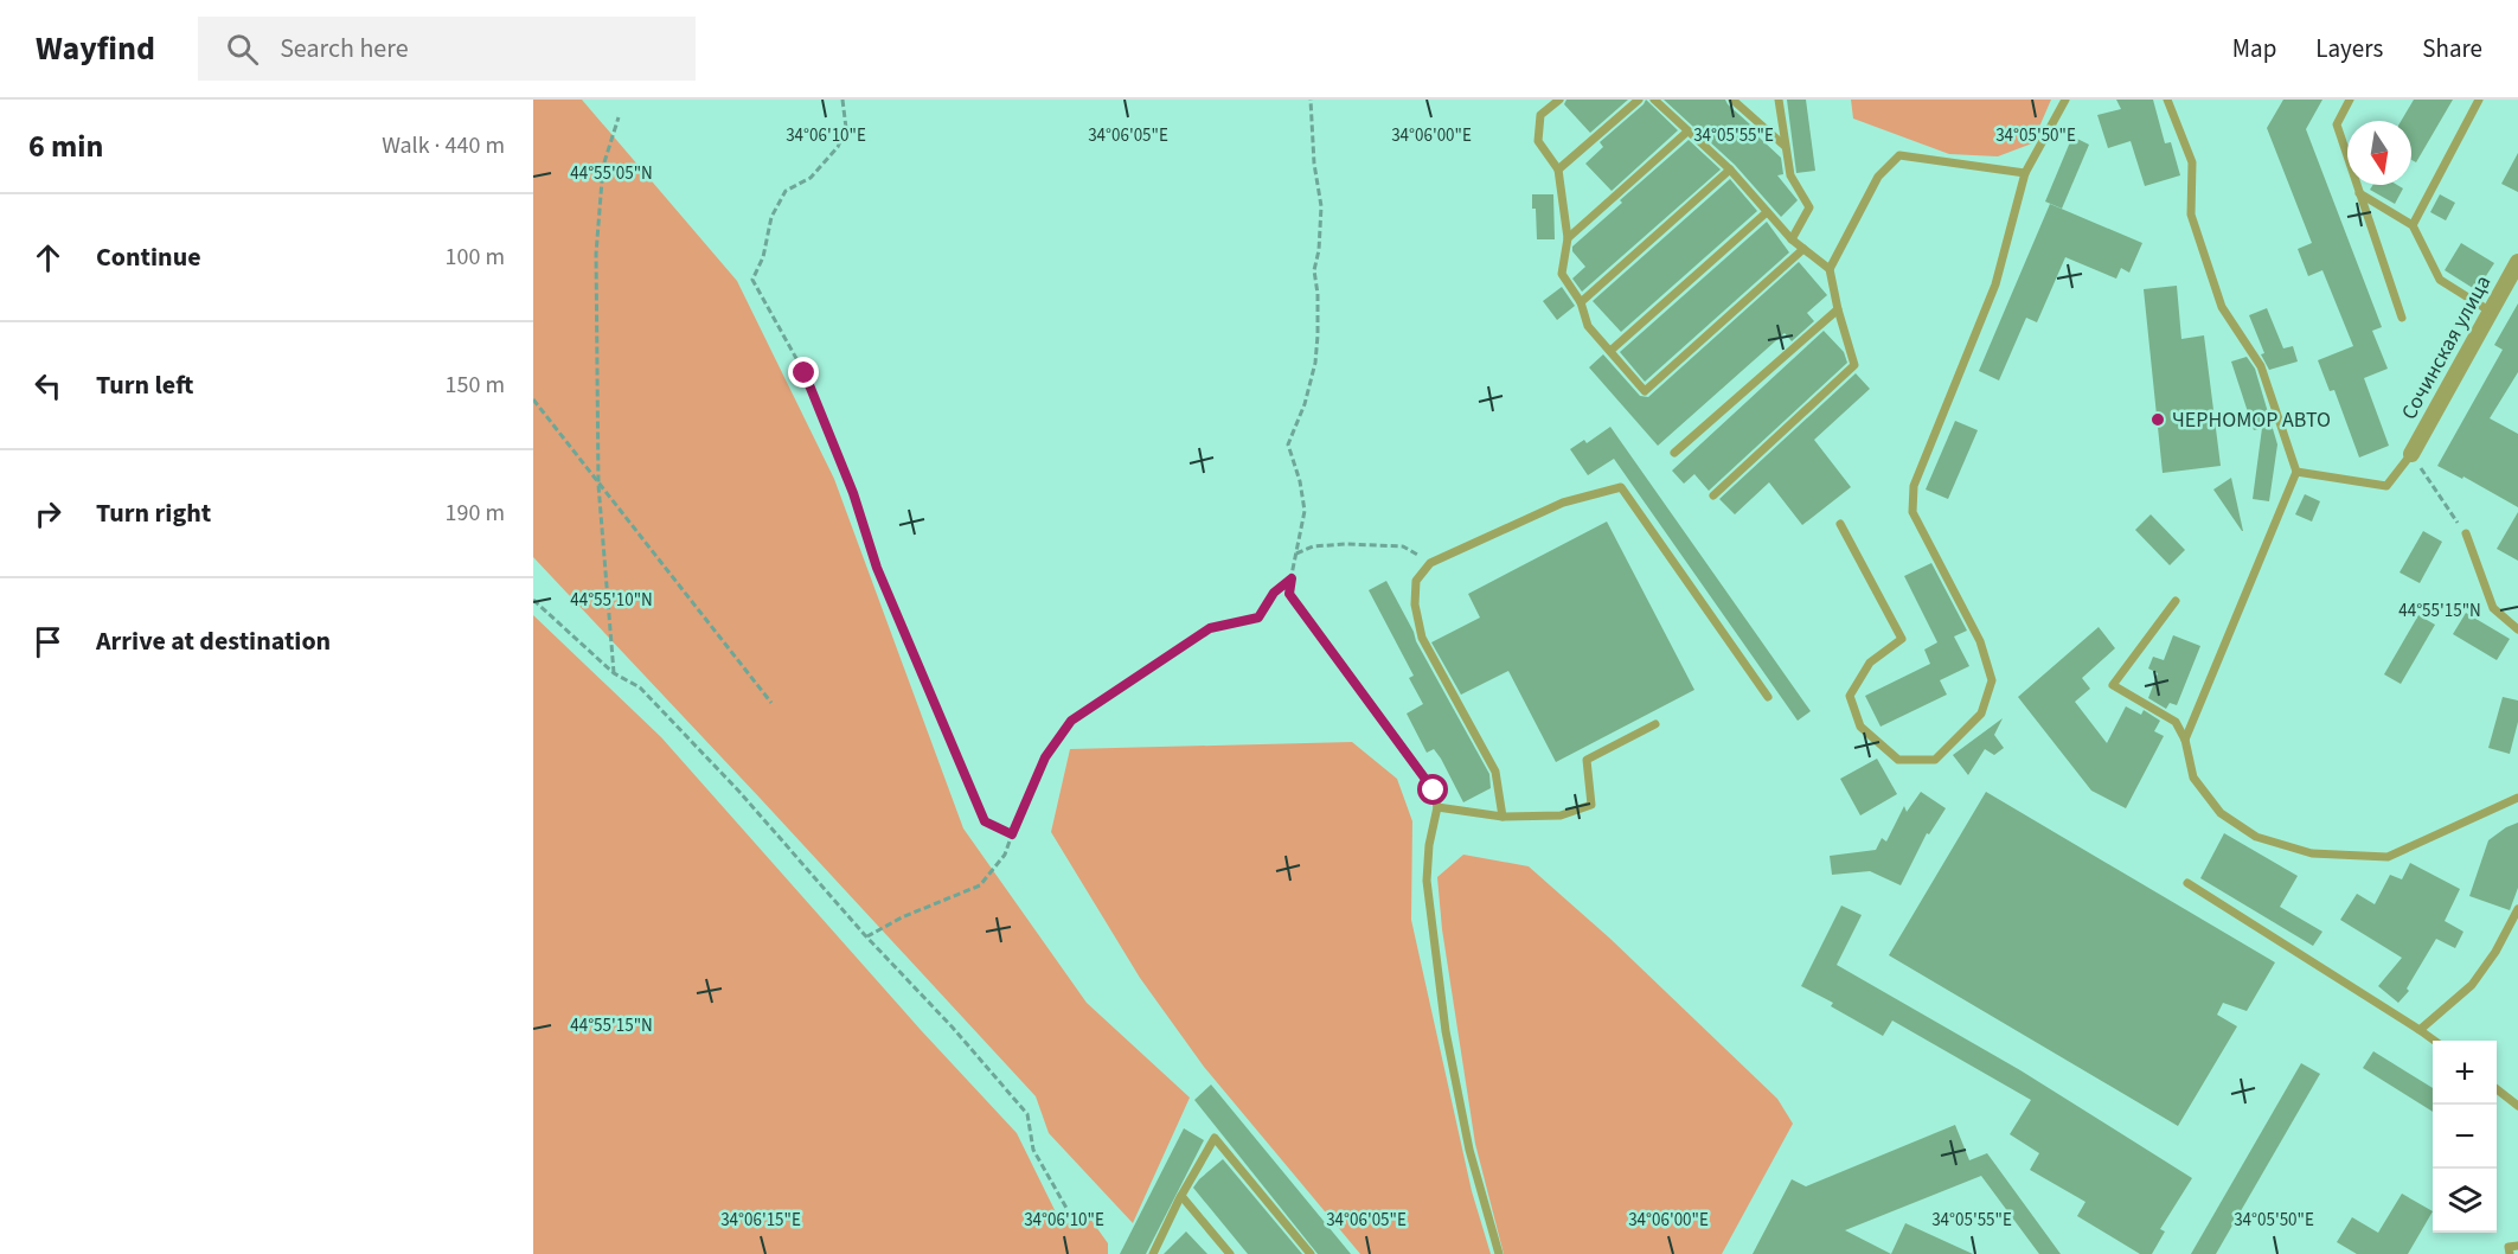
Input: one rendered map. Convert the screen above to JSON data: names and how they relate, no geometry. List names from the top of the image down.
{
  "streets": {
    "street": ["Сочинская улица"]
  },
  "places": ["ЧЕРНОМОР АВТО"],
  "north": "bottom",
  "page": {
    "header": "Wayfind",
    "search": "Search here",
    "nav": ["Map", "Layers", "Share"],
    "heading": ["6 min", "Walk · 440 m"],
    "list": [
      ["Continue", "100 m"],
      ["Turn left", "150 m"],
      ["Turn right", "190 m"],
      "Arrive at destination"
    ],
    "map_buttons": ["+", "−"]
  },
  "coordinates": [
    "34°06'10\"E",
    "34°06'05\"E",
    "34°06'00\"E",
    "34°05'55\"E",
    "34°05'50\"E",
    "44°55'05\"N",
    "44°55'10\"N",
    "44°55'15\"N",
    "34°06'15\"E"
  ]
}
